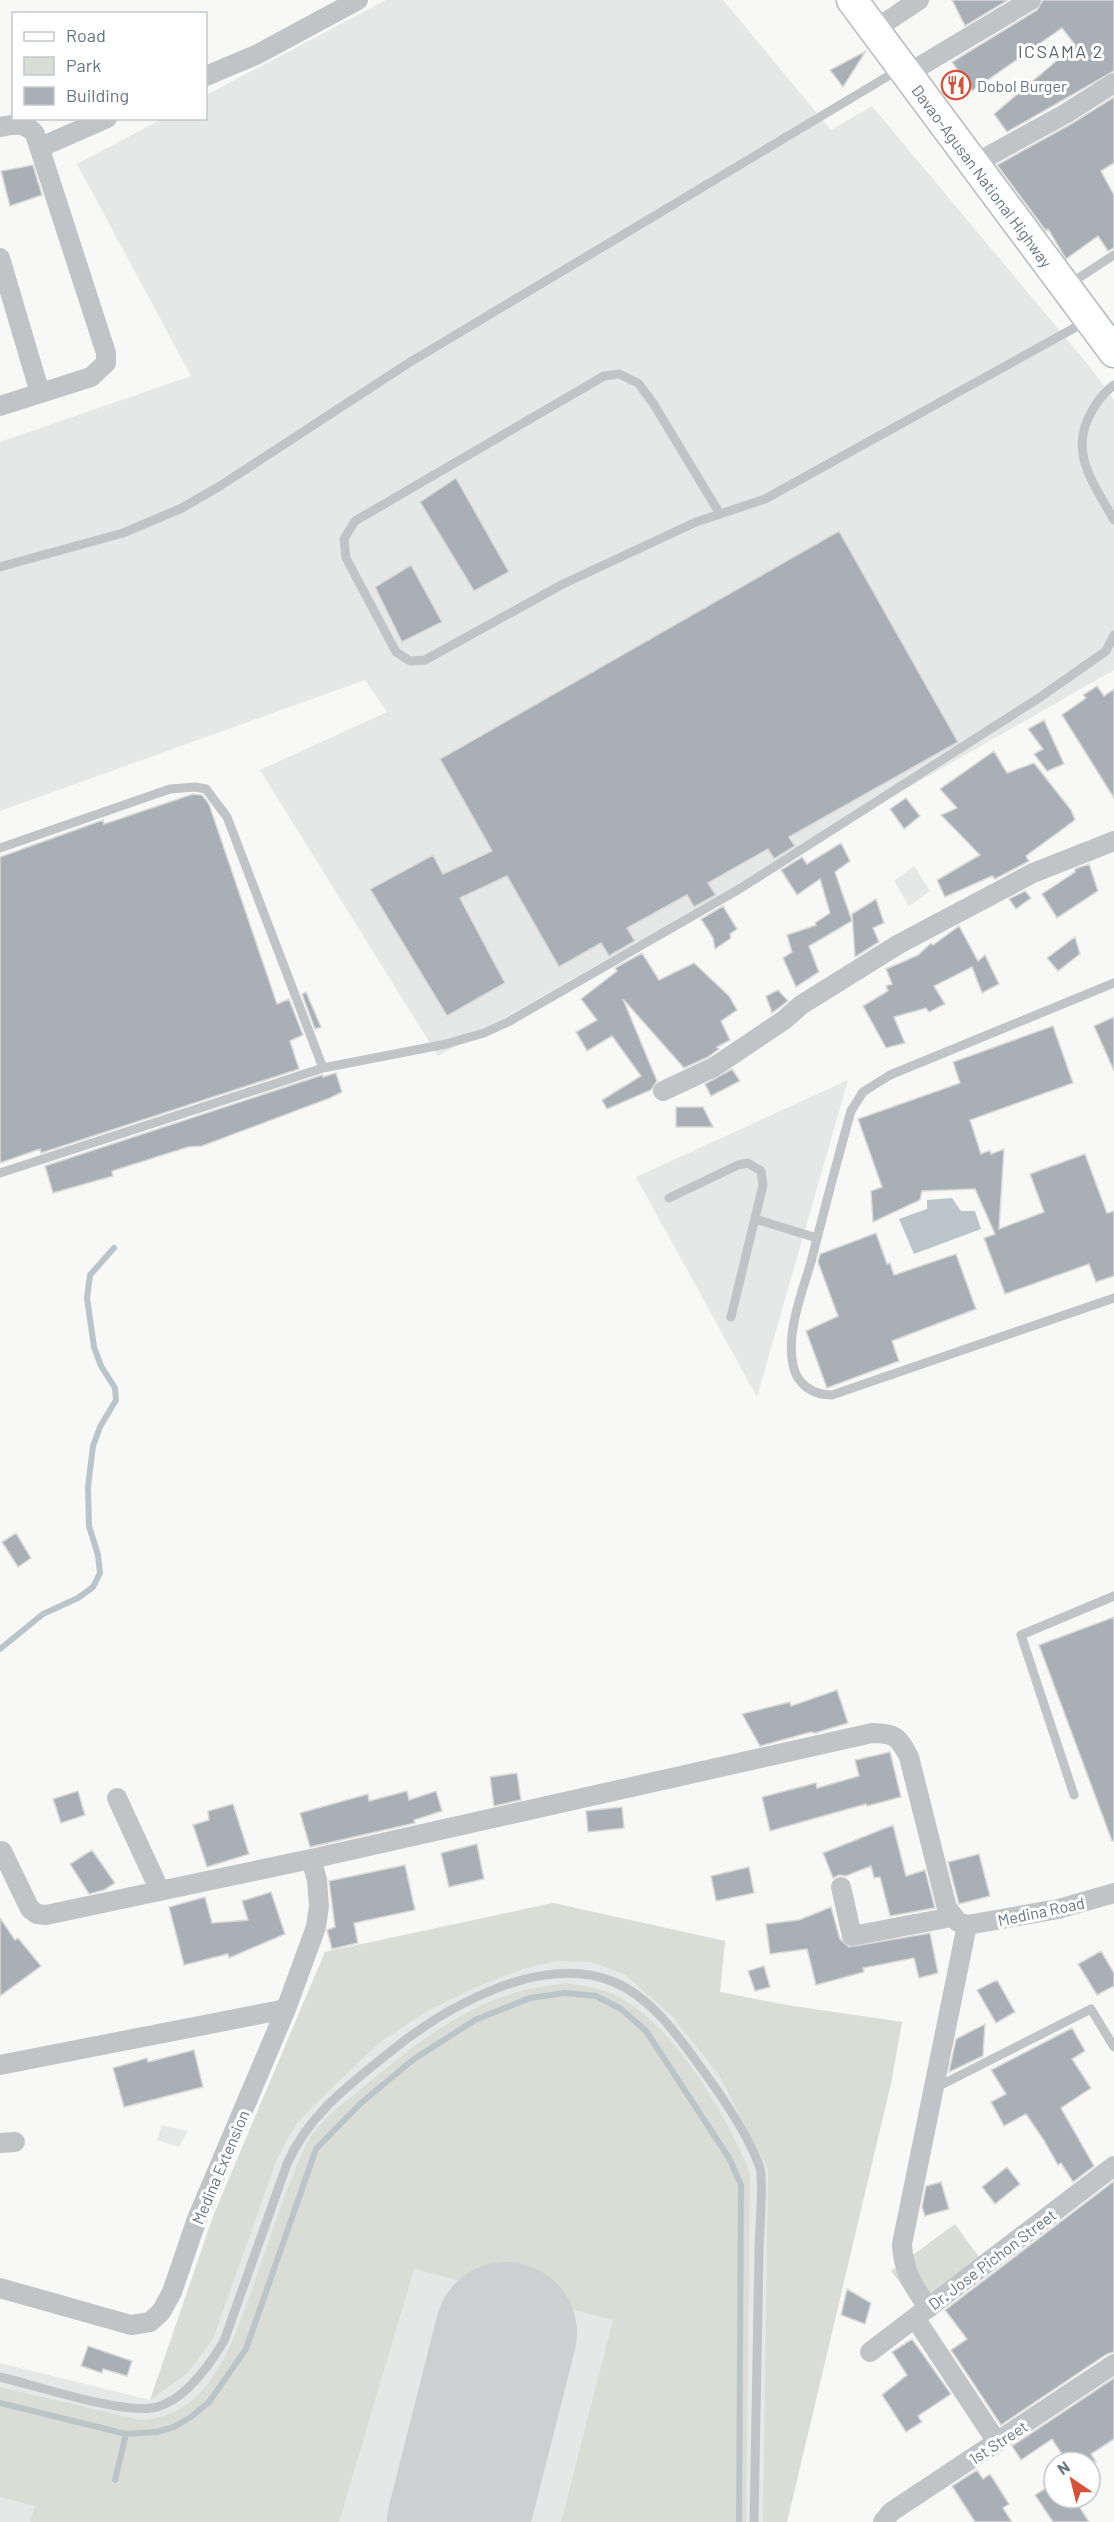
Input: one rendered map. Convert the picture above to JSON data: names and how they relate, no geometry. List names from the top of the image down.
{
  "streets": {
    "main road": ["Davao-Agusan National Highway"],
    "street": [
      "Medina Road",
      "Medina Extension",
      "Dr. Jose Pichon Street",
      "1st Street"
    ]
  },
  "districts": ["ICSAMA 2"],
  "places": {
    "restaurant": ["Dobol Burger"]
  },
  "legend": ["Road", "Park", "Building"],
  "north": "top left"
}
